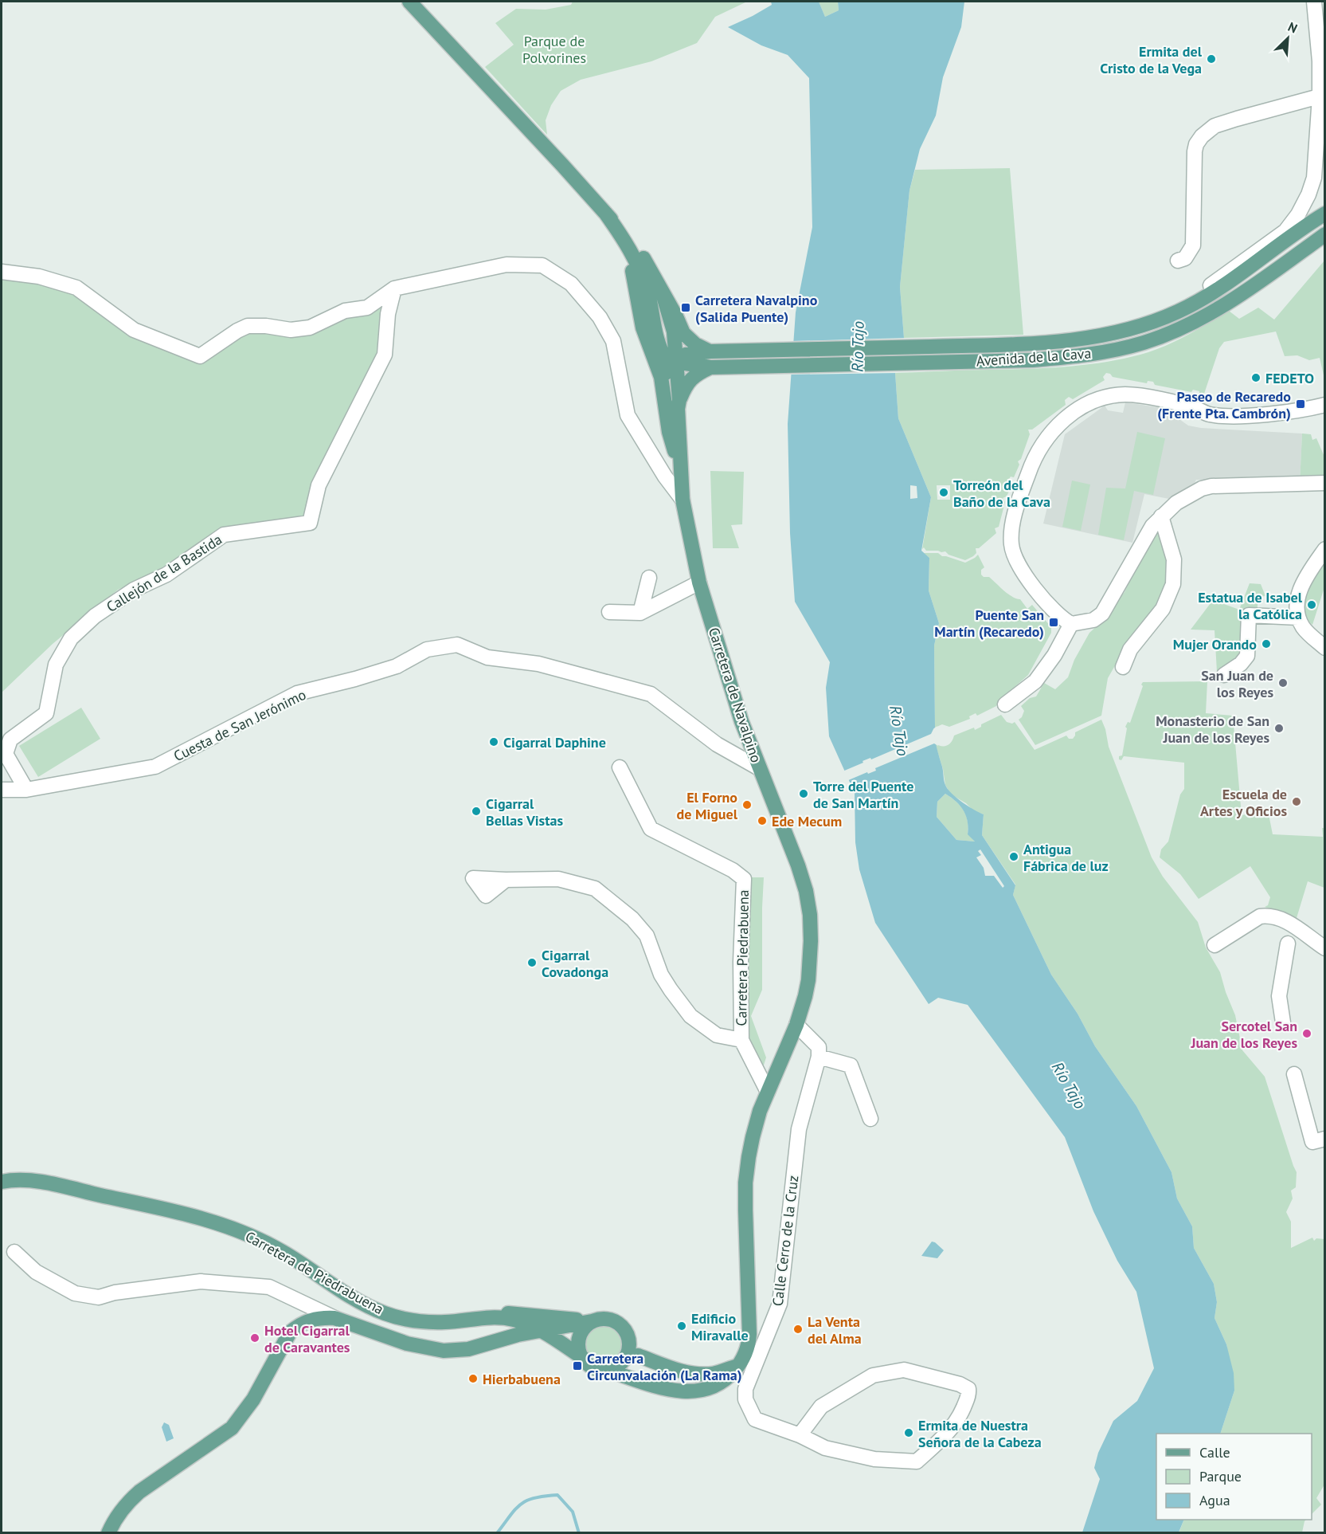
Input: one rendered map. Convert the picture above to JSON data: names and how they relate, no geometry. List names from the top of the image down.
{
  "streets": {
    "main road": ["Avenida de la Cava", "Carretera de Navalpino", "Carretera de Piedrabuena"],
    "street": [
      "Callejón de la Bastida",
      "Cuesta de San Jerónimo",
      "Carretera Piedrabuena",
      "Calle Cerro de la Cruz"
    ]
  },
  "crossings": [
    ["Callejón de la Bastida", "Cuesta de San Jerónimo"],
    ["Carretera de Navalpino", "Cuesta de San Jerónimo"]
  ],
  "water": ["Río Tajo"],
  "parks": ["Parque de Polvorines"],
  "places": {
    "other": [
      "Ermita del Cristo de la Vega",
      "FEDETO",
      "Torreón del Baño de la Cava",
      "Estatua de Isabel la Católica",
      "Mujer Orando",
      "San Juan de los Reyes",
      "Monasterio de San Juan de los Reyes",
      "Cigarral Daphine",
      "Torre del Puente de San Martín",
      "Escuela de Artes y Oficios",
      "El Forno de Miguel",
      "Cigarral Bellas Vistas",
      "Ede Mecum",
      "Antigua Fábrica de luz",
      "Cigarral Covadonga",
      "Sercotel San Juan de los Reyes",
      "Edificio Miravalle",
      "La Venta del Alma",
      "Hotel Cigarral de Caravantes",
      "Hierbabuena",
      "Ermita de Nuestra Señora de la Cabeza"
    ],
    "transit": [
      "Carretera Navalpino (Salida Puente)",
      "Paseo de Recaredo (Frente Pta. Cambrón)",
      "Puente San Martín (Recaredo)",
      "Carretera Circunvalación (La Rama)"
    ]
  },
  "legend": ["Calle", "Parque", "Agua"],
  "north": "top right"
}
